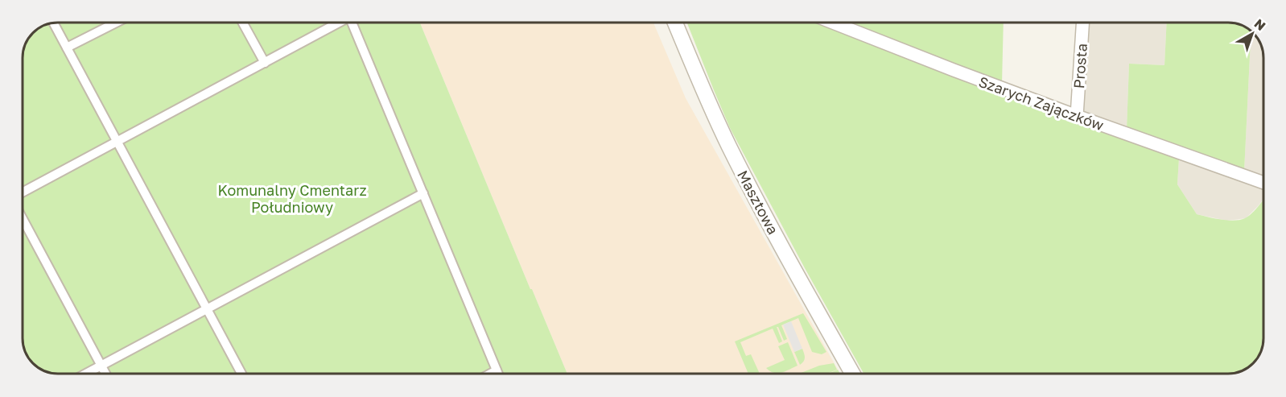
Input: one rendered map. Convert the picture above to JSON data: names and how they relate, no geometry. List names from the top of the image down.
{
  "streets": {
    "street": ["Prosta", "Szarych Zajączków", "Masztowa"]
  },
  "crossings": [
    ["Prosta", "Szarych Zajączków"]
  ],
  "parks": ["Komunalny Cmentarz Południowy"],
  "north": "top right"
}
